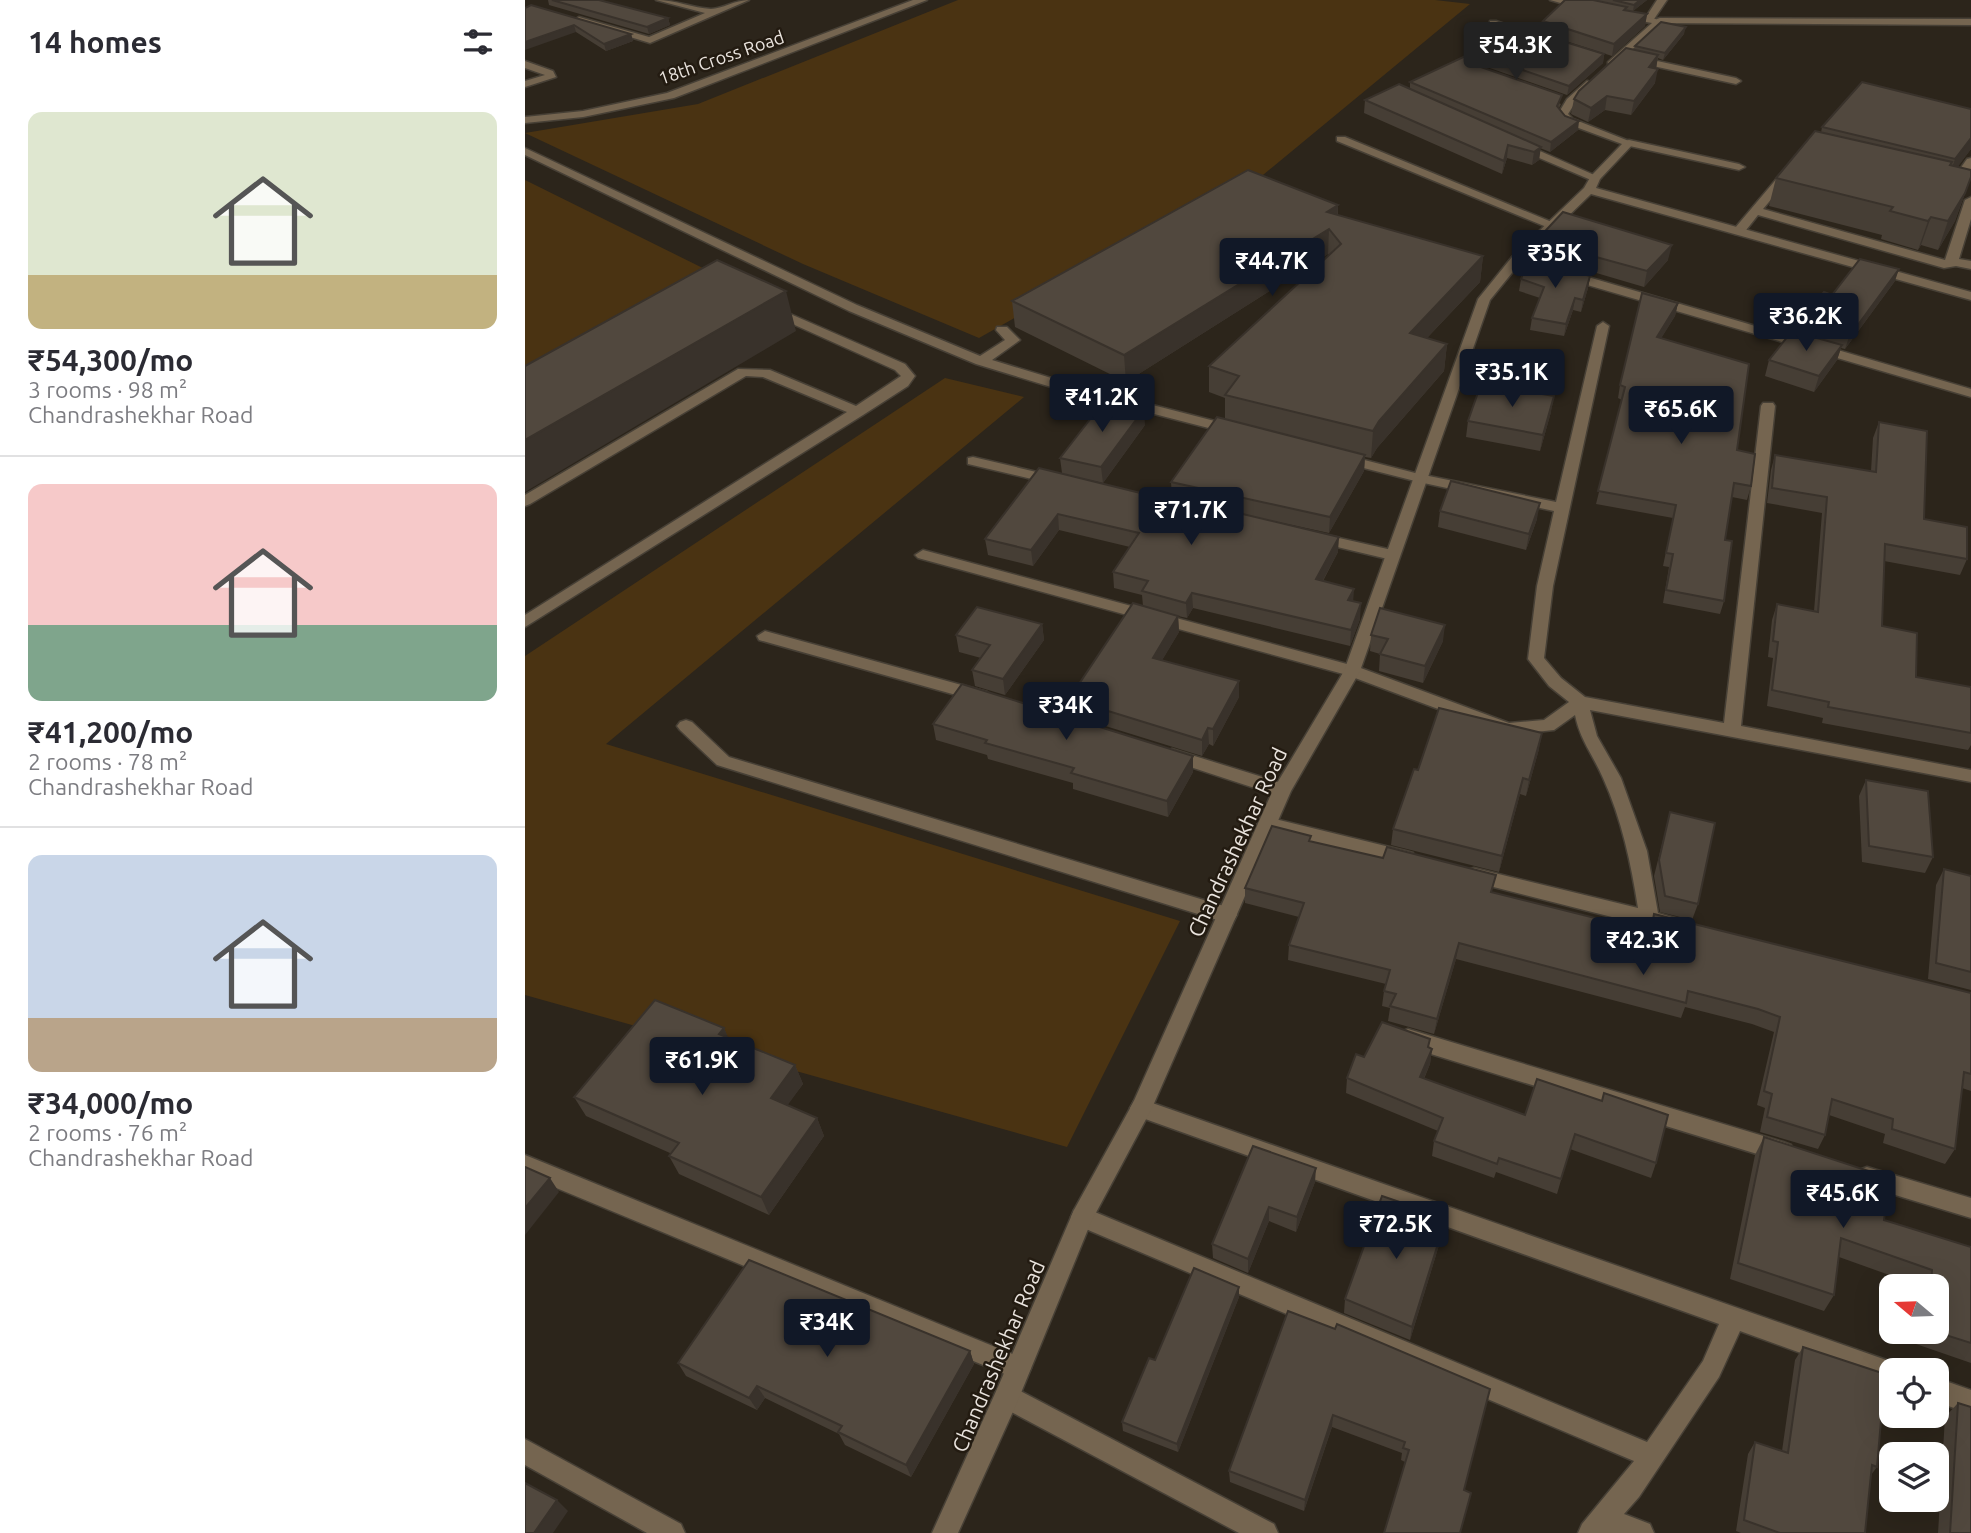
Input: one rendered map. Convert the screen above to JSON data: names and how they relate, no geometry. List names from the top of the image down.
{
  "streets": {
    "street": ["18th Cross Road", "Chandrashekhar Road"]
  },
  "north": "left",
  "page": {
    "heading": "14 homes",
    "price": [
      "₹54.3K",
      "₹35K",
      "₹44.7K",
      "₹36.2K",
      "₹35.1K",
      "₹41.2K",
      "₹65.6K",
      "₹71.7K",
      "₹34K",
      "₹42.3K",
      "₹61.9K",
      "₹45.6K",
      "₹72.5K",
      "₹34K"
    ],
    "list": [
      {
        "name": "₹54,300/mo",
        "note": "3 rooms · 98 m² · Chandrashekhar Road"
      },
      {
        "name": "₹41,200/mo",
        "note": "2 rooms · 78 m² · Chandrashekhar Road"
      },
      {
        "name": "₹34,000/mo",
        "note": "2 rooms · 76 m² · Chandrashekhar Road"
      }
    ]
  }
}
